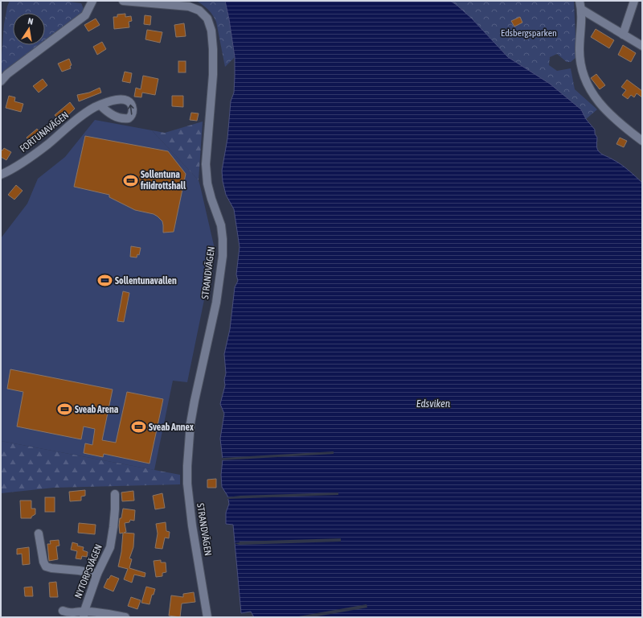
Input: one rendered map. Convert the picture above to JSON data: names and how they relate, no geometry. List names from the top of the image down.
{
  "streets": {
    "street": ["FORTUNAVÄGEN", "STRANDVÄGEN", "NYTORPSVÄGEN"]
  },
  "water": ["Edsviken"],
  "parks": ["Edsbergsparken"],
  "places": {
    "sports": [
      "Sollentuna friidrottshall",
      "Sollentunavallen",
      "Sveab Arena",
      "Sveab Annex"
    ]
  },
  "north": "top"
}
